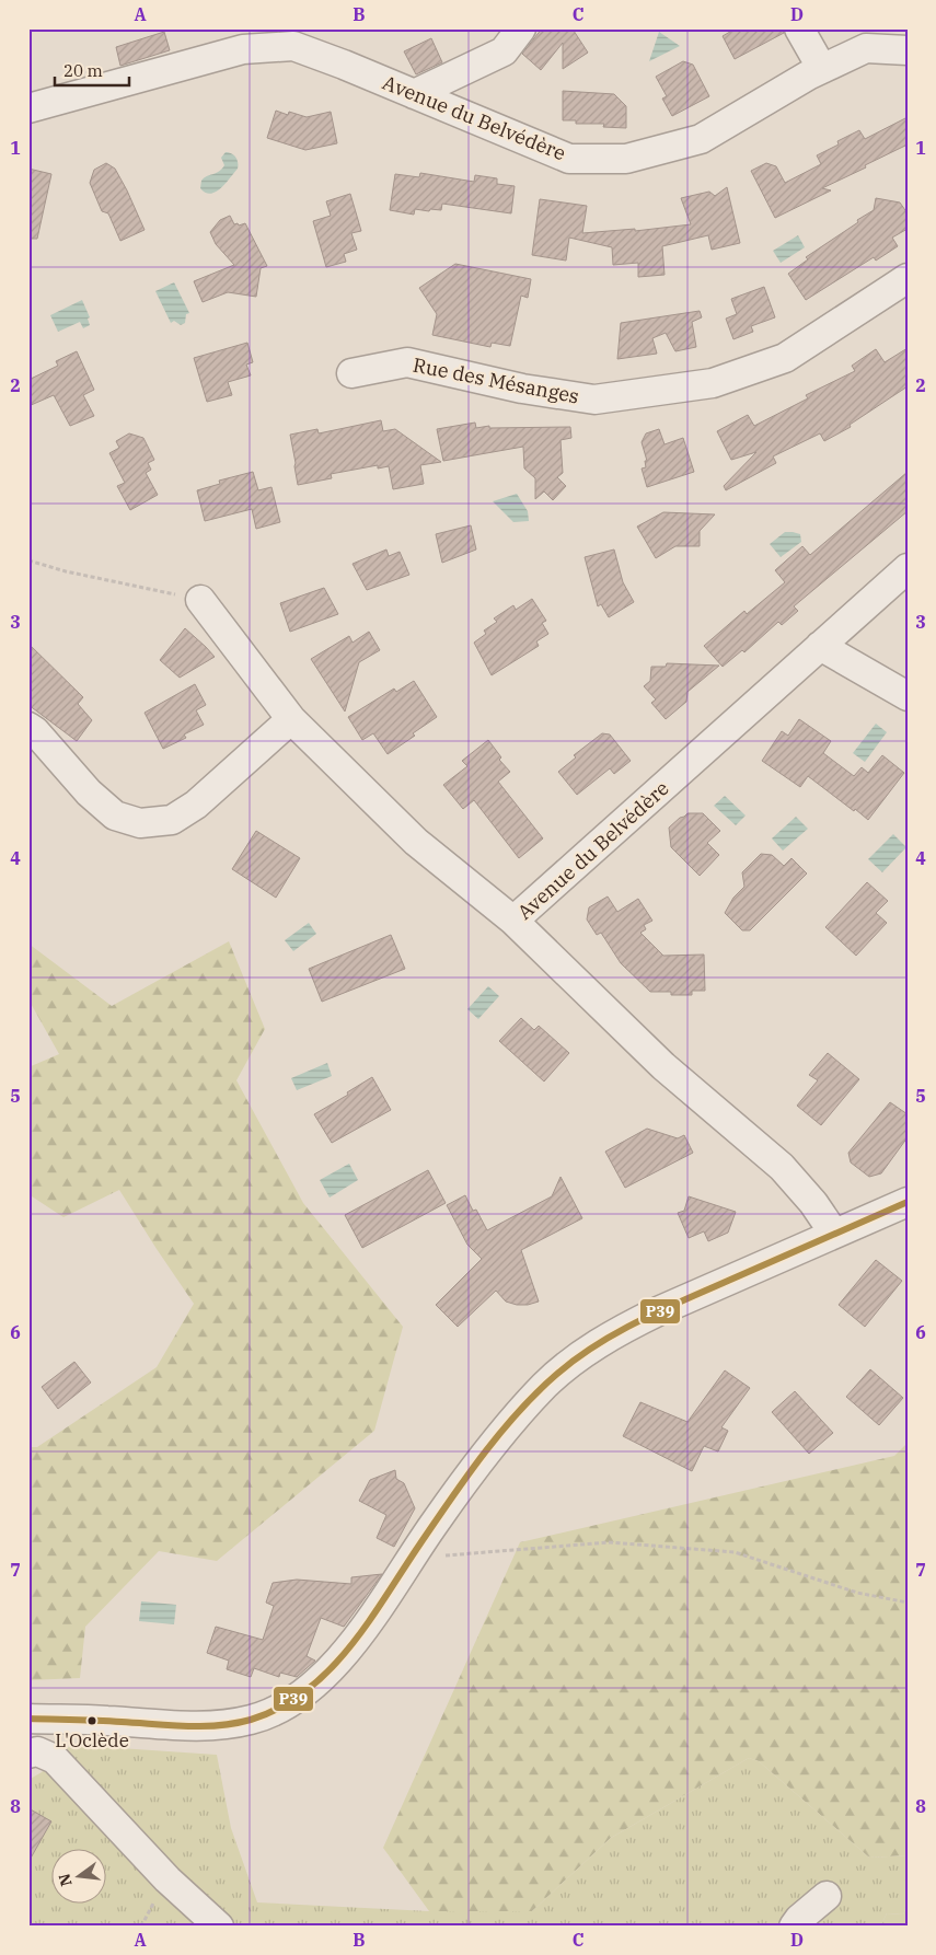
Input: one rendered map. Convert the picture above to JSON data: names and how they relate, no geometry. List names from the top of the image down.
{
  "streets": {
    "street": ["Avenue du Belvédère", "Rue des Mésanges"]
  },
  "places": ["L'Oclède"],
  "lines": ["transit line P39"],
  "scale_bar": "20 m",
  "north": "left",
  "grid": {
    "columns": [
      "A",
      "B",
      "C",
      "D"
    ],
    "rows": [
      "1",
      "2",
      "3",
      "4",
      "5",
      "6",
      "7",
      "8"
    ]
  }
}
